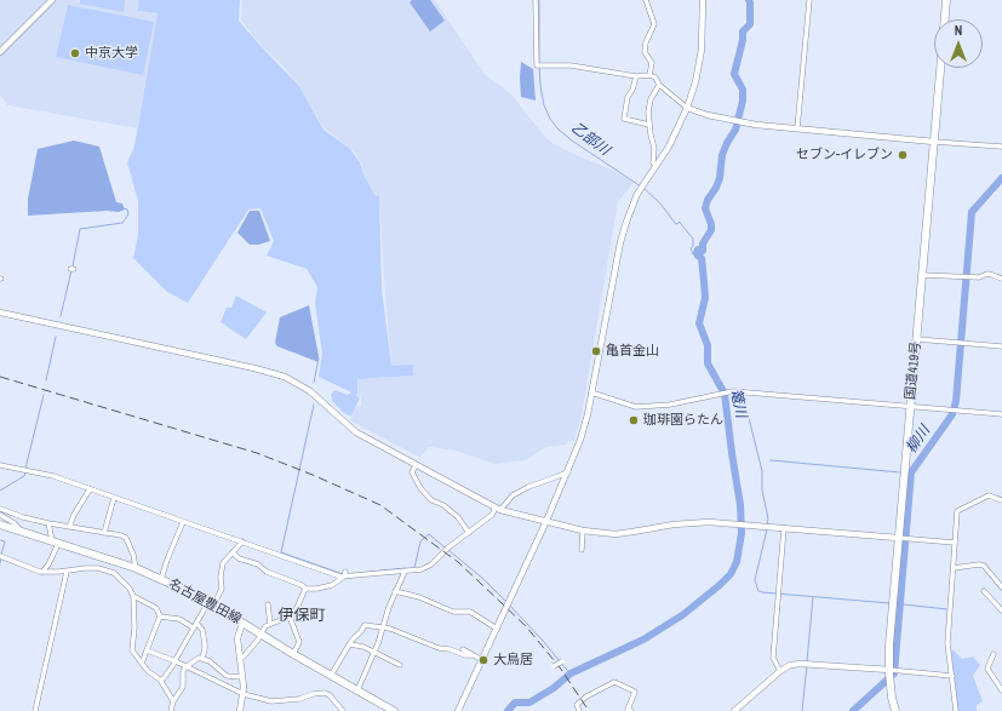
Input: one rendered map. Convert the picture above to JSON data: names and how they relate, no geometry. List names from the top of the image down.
{
  "streets": {
    "main road": ["国道419号", "名古屋豊田線"]
  },
  "districts": ["伊保町"],
  "water": ["乙部川", "篭川", "柳川"],
  "places": [
    "中京大学",
    "セブン-イレブン",
    "亀首金山",
    "珈琲園らたん",
    "大鳥居"
  ],
  "north": "top"
}
